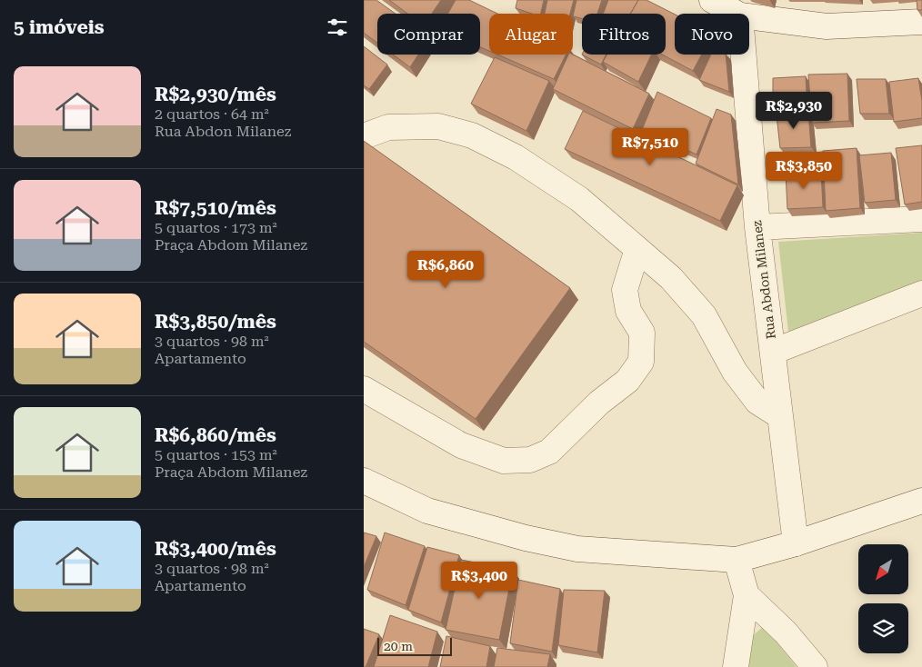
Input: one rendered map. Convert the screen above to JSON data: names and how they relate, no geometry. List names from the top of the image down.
{
  "streets": {
    "street": ["Rua Abdon Milanez"]
  },
  "scale_bar": "20 m",
  "north": "bottom left",
  "page": {
    "heading": "5 imóveis",
    "chip": [
      "Comprar",
      "Alugar",
      "Filtros",
      "Novo"
    ],
    "list": [
      {
        "name": "R$2,930/mês",
        "note": "2 quartos · 64 m² · Rua Abdon Milanez"
      },
      {
        "name": "R$7,510/mês",
        "note": "5 quartos · 173 m² · Praça Abdom Milanez"
      },
      {
        "name": "R$3,850/mês",
        "note": "3 quartos · 98 m² · Apartamento"
      },
      {
        "name": "R$6,860/mês",
        "note": "5 quartos · 153 m² · Praça Abdom Milanez"
      },
      {
        "name": "R$3,400/mês",
        "note": "3 quartos · 98 m² · Apartamento"
      }
    ],
    "price": [
      "R$2,930",
      "R$7,510",
      "R$3,850",
      "R$6,860",
      "R$3,400"
    ],
    "scale": "20 m"
  }
}
